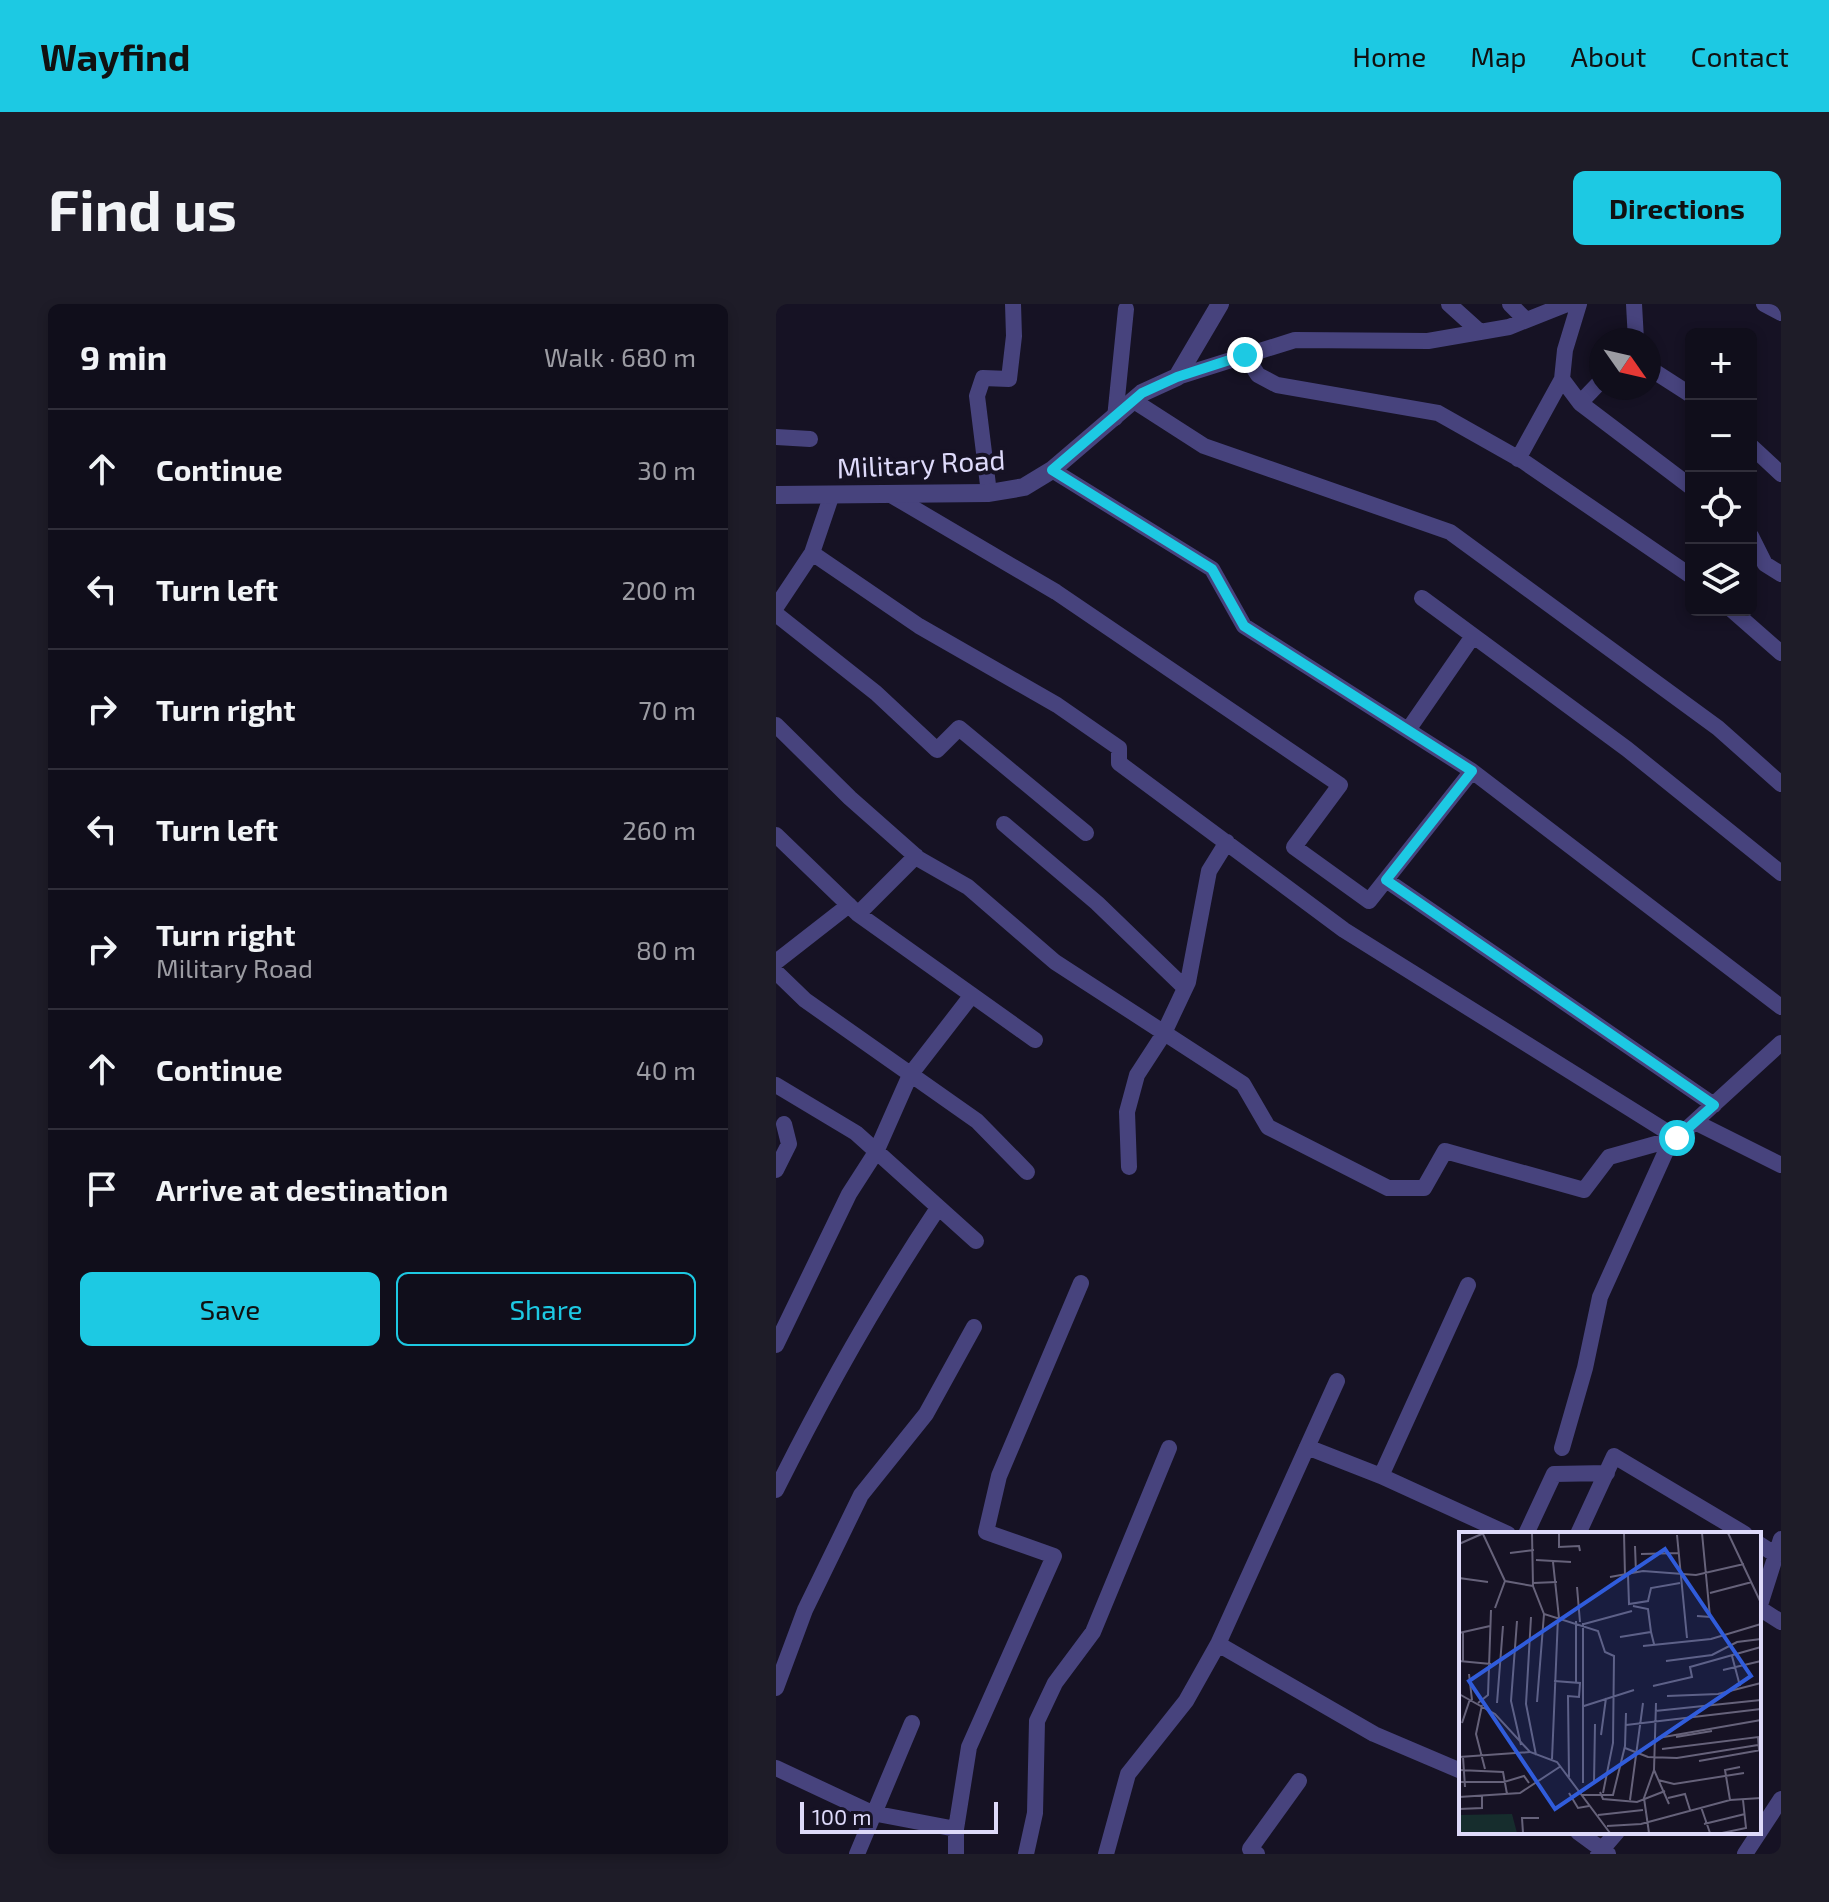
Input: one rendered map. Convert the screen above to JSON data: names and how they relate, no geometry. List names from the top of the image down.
{
  "streets": {
    "street": ["Military Road"]
  },
  "scale_bar": "100 m",
  "north": "bottom right",
  "page": {
    "header": "Wayfind",
    "nav": [
      "Home",
      "Map",
      "About",
      "Contact"
    ],
    "buttons": [
      "Directions",
      ["Save", "Share"]
    ],
    "title": "Find us",
    "heading": ["9 min", "Walk · 680 m"],
    "map_buttons": ["+", "−"],
    "list": [
      ["Continue", "30 m"],
      ["Turn left", "200 m"],
      ["Turn right", "70 m"],
      ["Turn left", "260 m"],
      ["Turn right", "Military Road", "80 m"],
      ["Continue", "40 m"],
      "Arrive at destination"
    ],
    "scale": "100 m"
  }
}
